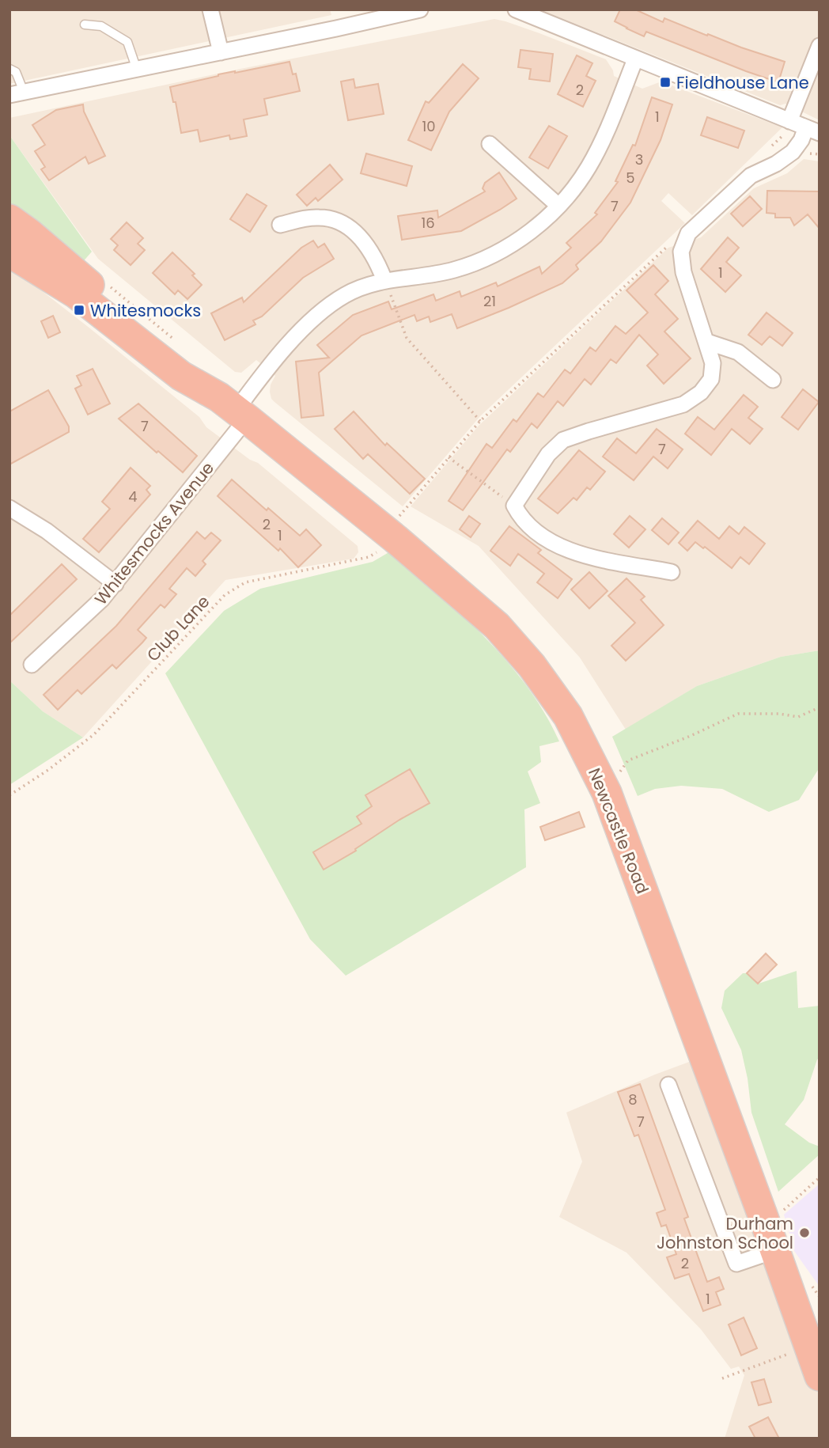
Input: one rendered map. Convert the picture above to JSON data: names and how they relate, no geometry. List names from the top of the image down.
{
  "streets": {
    "highway": ["Newcastle Road"],
    "street": ["Whitesmocks Avenue"],
    "path": ["Club Lane"]
  },
  "crossings": [
    ["Club Lane", "Newcastle Road"]
  ],
  "places": {
    "transit": ["Fieldhouse Lane", "Whitesmocks"],
    "other": ["Durham Johnston School"]
  },
  "house_numbers": [
    "2",
    "1",
    "10",
    "3",
    "5",
    "7",
    "16",
    "1",
    "21",
    "7",
    "7",
    "4",
    "2",
    "1",
    "8",
    "7",
    "2",
    "1"
  ]
}
